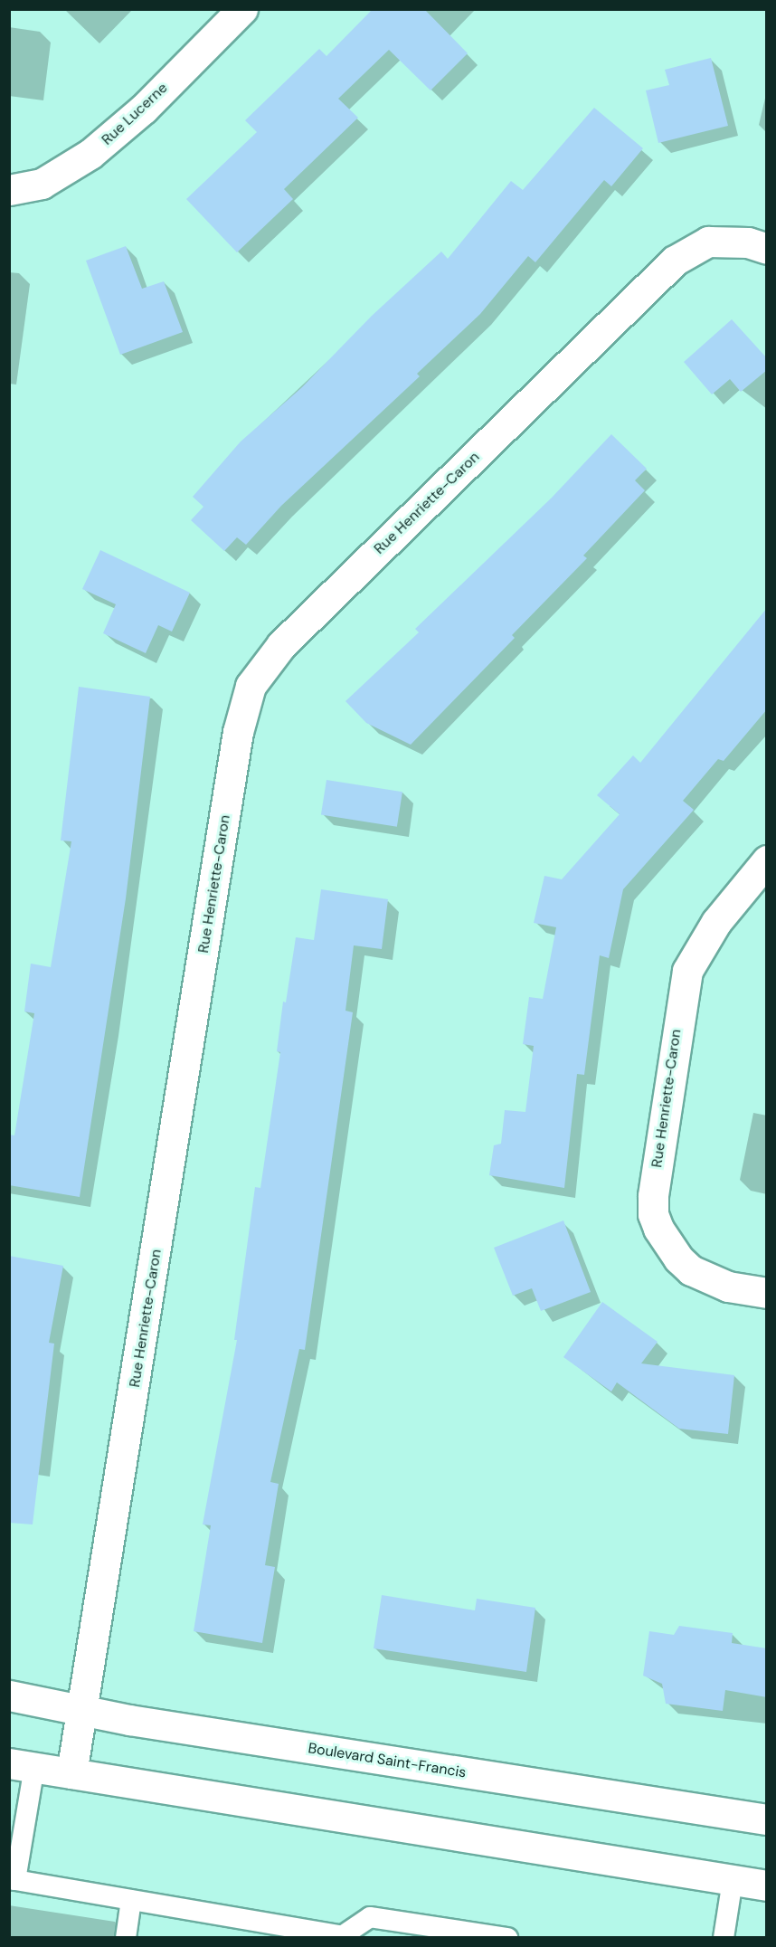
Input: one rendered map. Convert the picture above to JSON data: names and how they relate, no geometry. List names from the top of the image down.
{
  "streets": {
    "street": ["Rue Lucerne", "Rue Henriette-Caron", "Boulevard Saint-Francis"]
  },
  "crossings": [
    ["Rue Henriette-Caron", "Boulevard Saint-Francis"]
  ]
}
